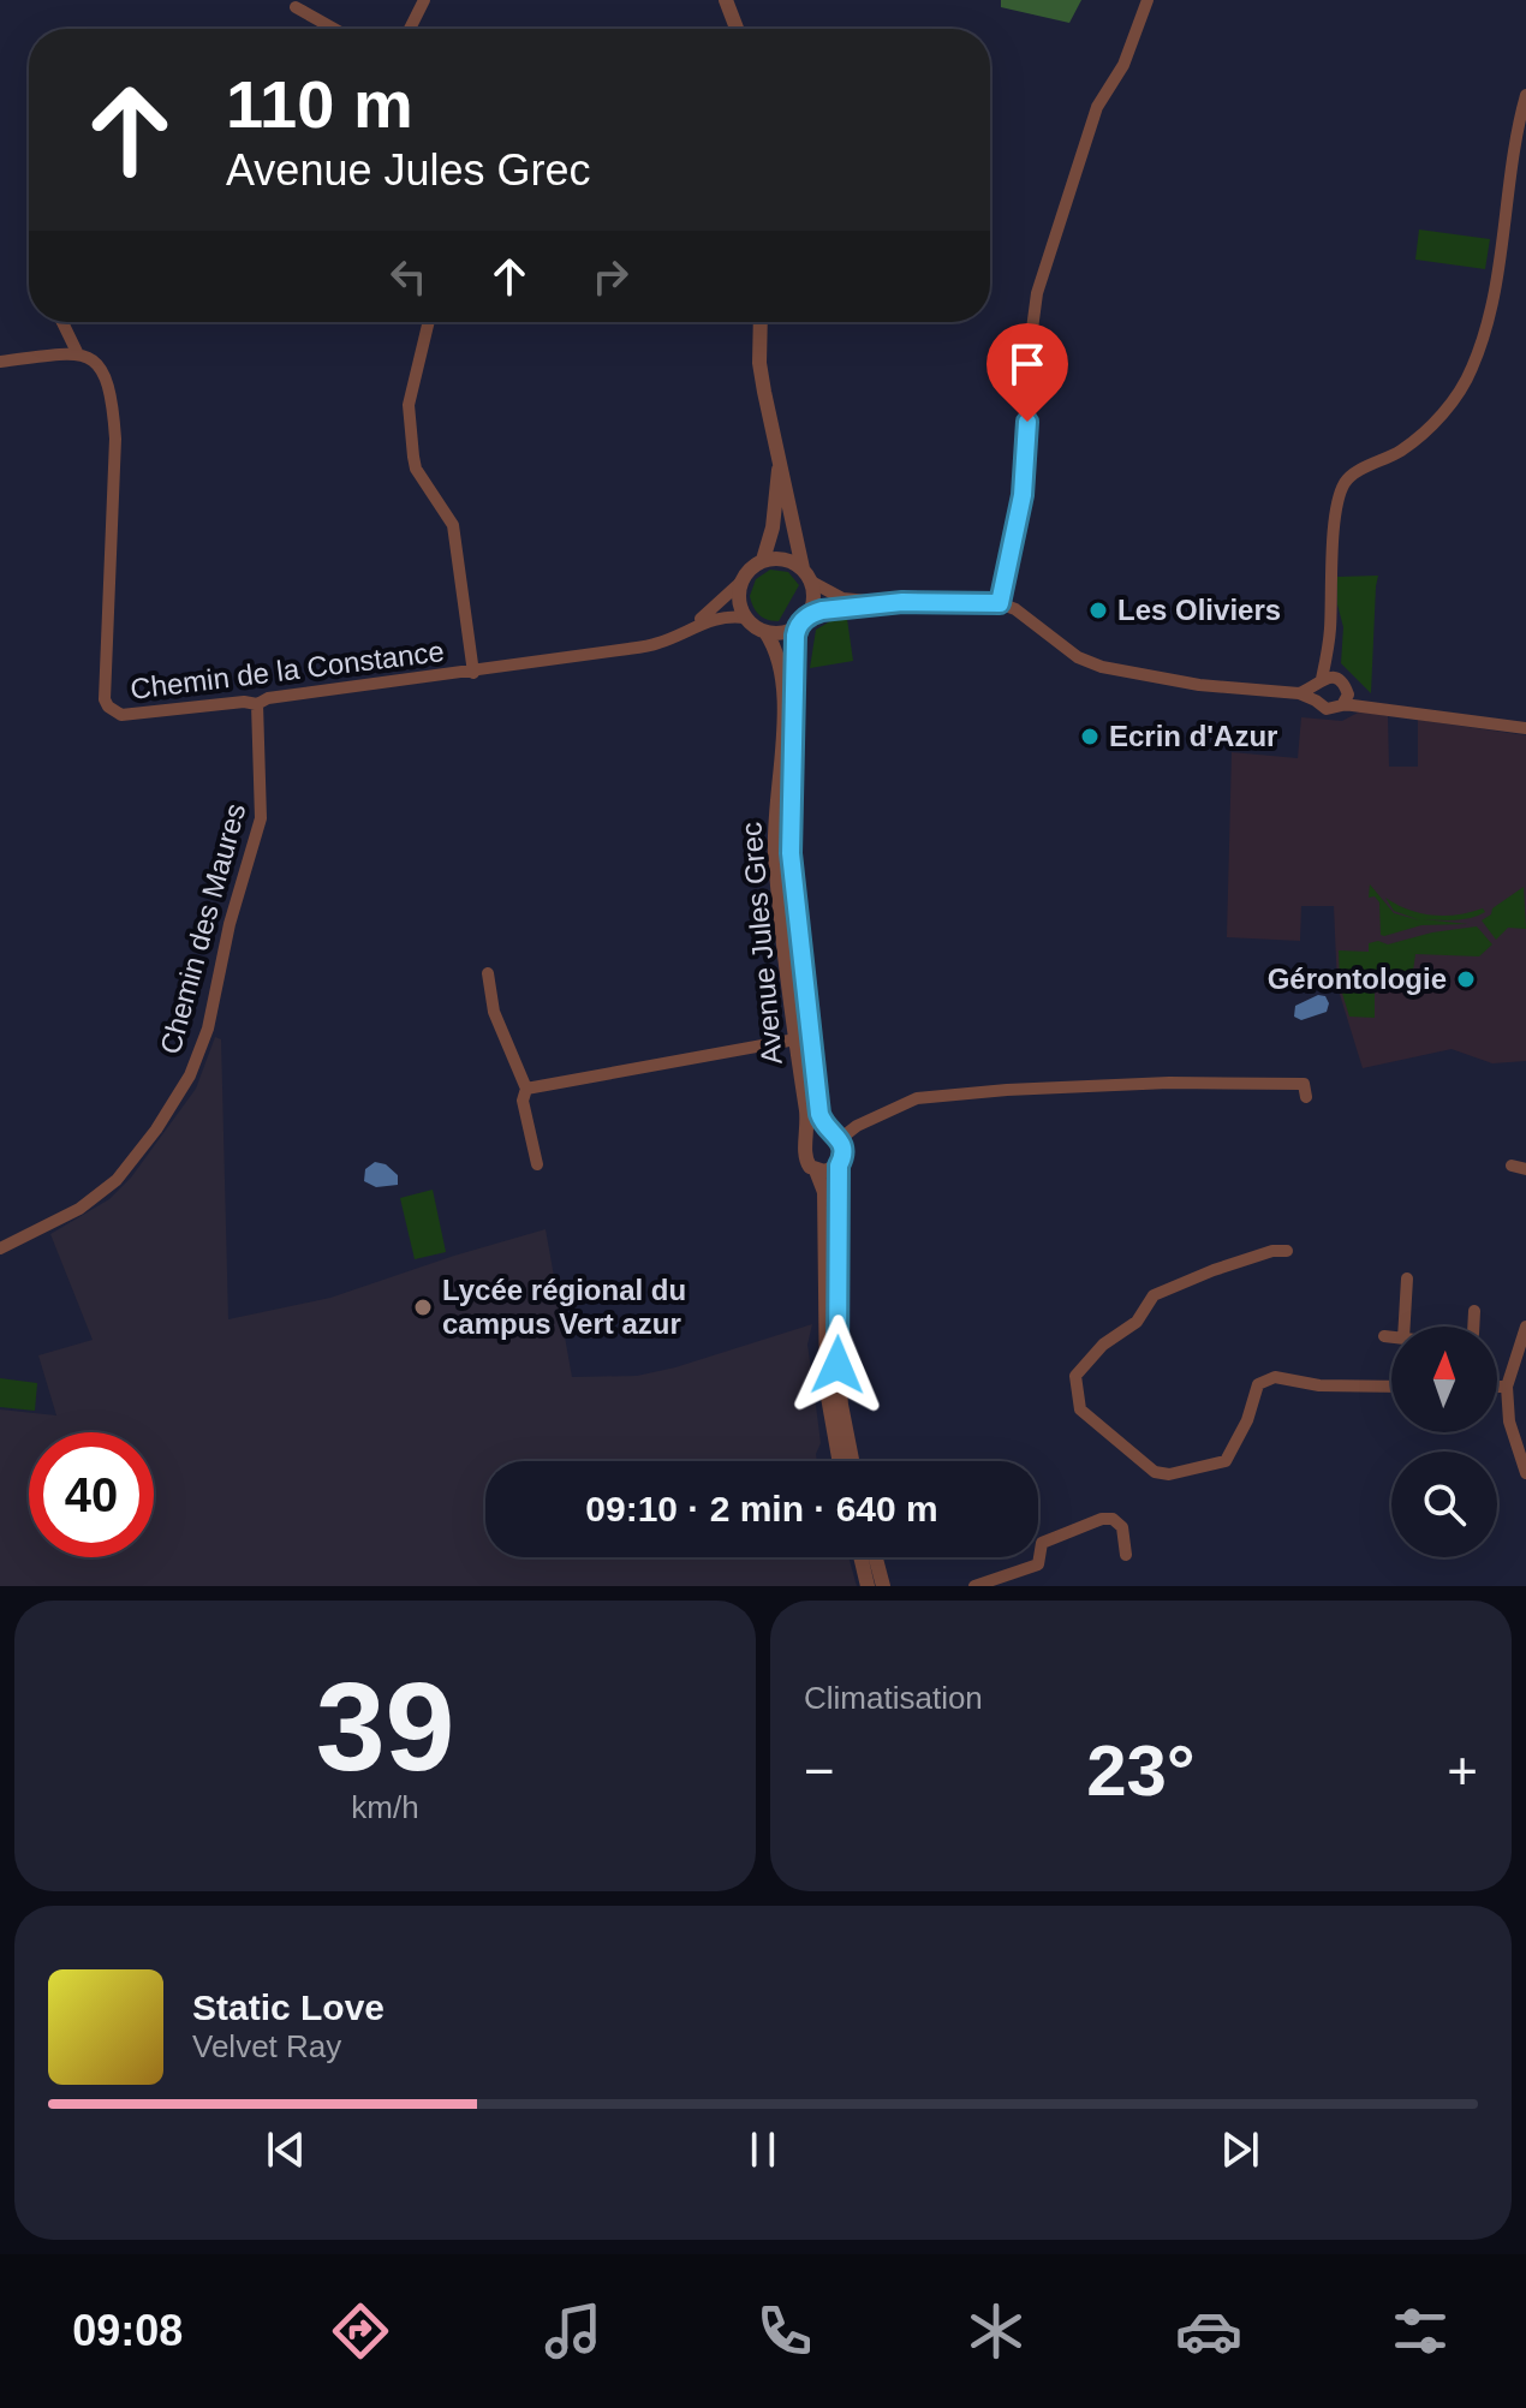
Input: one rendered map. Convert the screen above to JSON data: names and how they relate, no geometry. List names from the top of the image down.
{
  "streets": {
    "street": ["Chemin de la Constance", "Chemin des Maures", "Avenue Jules Grec"]
  },
  "crossings": [
    ["Chemin de la Constance", "Chemin des Maures"],
    ["Chemin de la Constance", "Avenue Jules Grec"]
  ],
  "places": [
    "Les Oliviers",
    "Ecrin d'Azur",
    "Gérontologie",
    "Lycée régional du campus Vert azur"
  ],
  "north": "top",
  "page": {
    "turn": ["110 m", "Avenue Jules Grec"],
    "limit": "40",
    "trip": "09:10 · 2 min · 640 m",
    "tile": [
      ["39", "km/h"],
      "Climatisation"
    ],
    "heat": ["−", "23°", "+"],
    "song": ["Static Love", "Velvet Ray"],
    "tabs": "09:08"
  }
}
